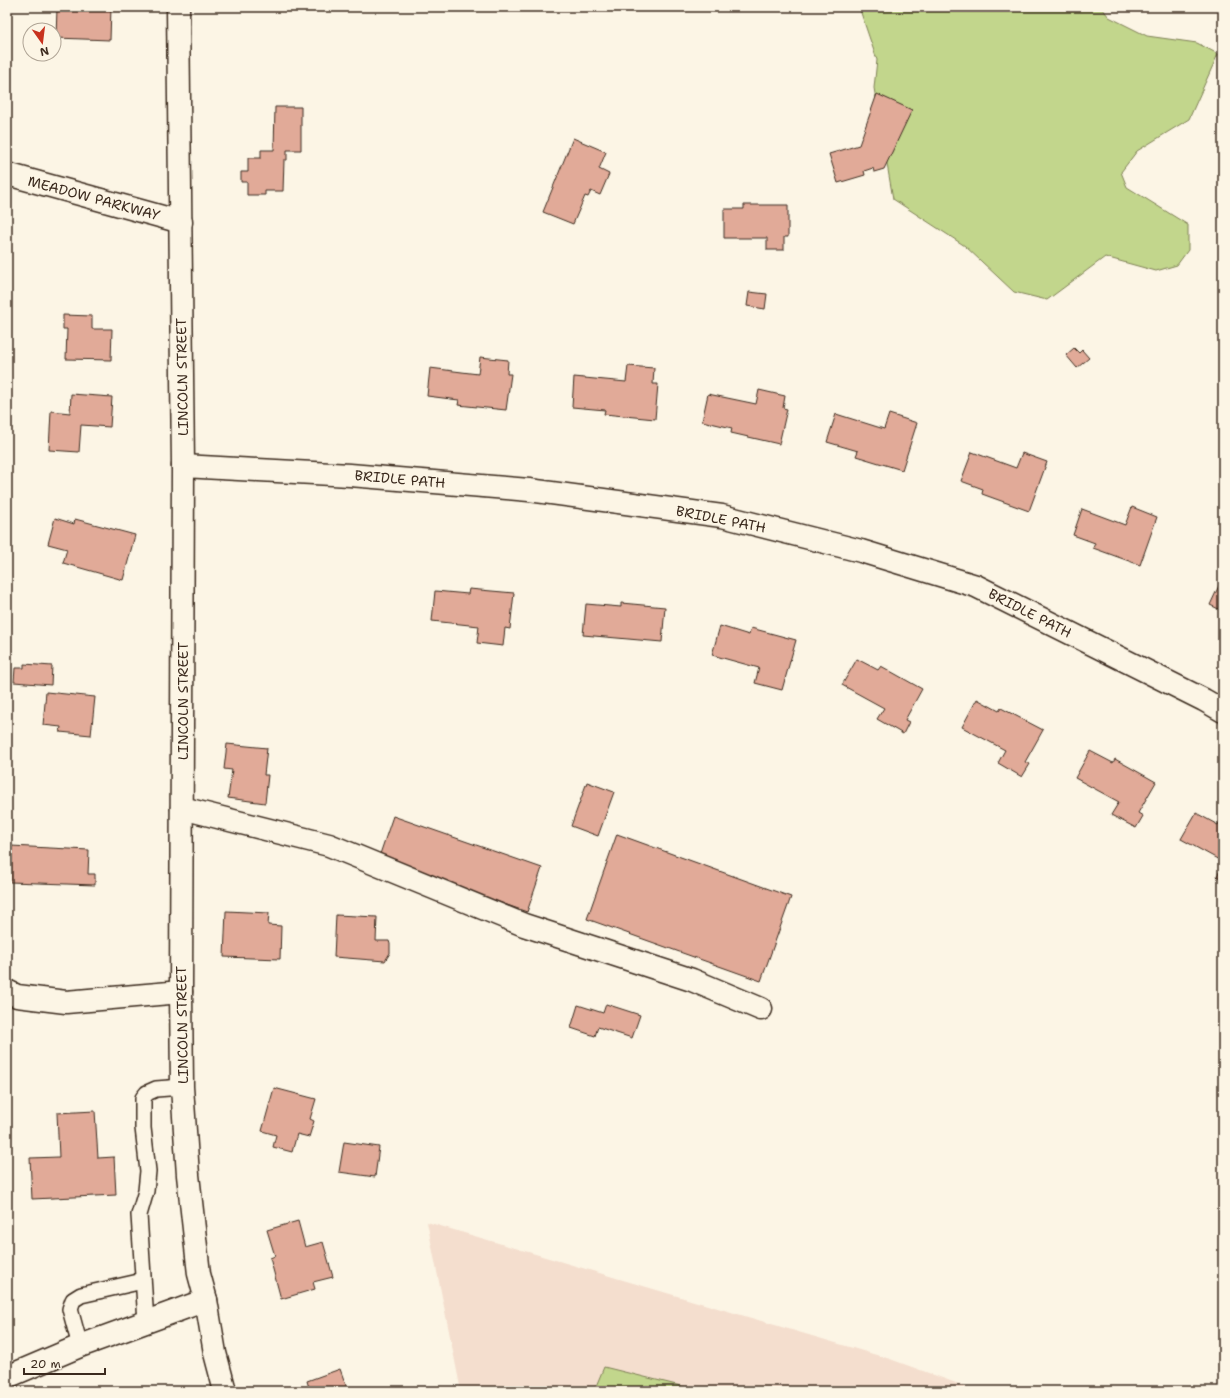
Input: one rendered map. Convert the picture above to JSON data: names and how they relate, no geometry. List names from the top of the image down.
{
  "streets": {
    "street": ["MEADOW PARKWAY", "LINCOLN STREET", "BRIDLE PATH"]
  },
  "crossings": [
    ["MEADOW PARKWAY", "LINCOLN STREET"],
    ["LINCOLN STREET", "BRIDLE PATH"]
  ],
  "scale_bar": "20 m",
  "north": "bottom"
}
